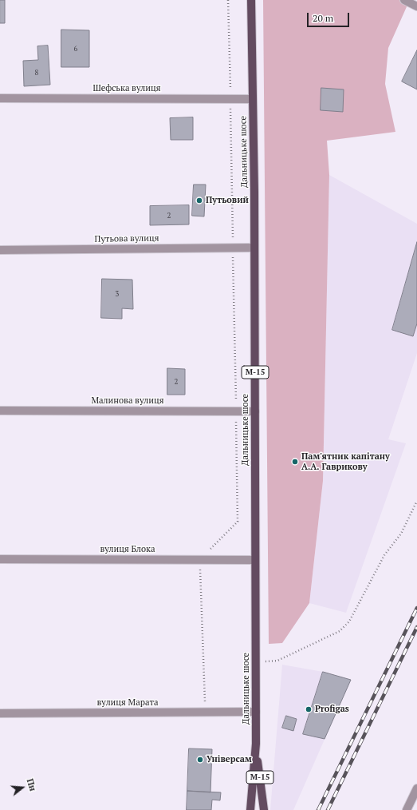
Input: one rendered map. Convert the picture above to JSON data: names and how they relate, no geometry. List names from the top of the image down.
{
  "streets": {
    "main road": ["Дальницьке шосе", "М-15"],
    "street": [
      "Шефська вулиця",
      "Путьова вулиця",
      "Малинова вулиця",
      "вулиця Блока",
      "вулиця Марата"
    ]
  },
  "crossings": [
    ["Шефська вулиця", "Дальницьке шосе"],
    ["Дальницьке шосе", "Путьова вулиця"],
    ["Дальницьке шосе", "М-15"],
    ["Дальницьке шосе", "Малинова вулиця"],
    ["Дальницьке шосе", "вулиця Блока"],
    ["Дальницьке шосе", "вулиця Марата"]
  ],
  "places": [
    "Путьовий",
    "Пам'ятник капітану А.А. Гаврикову",
    "Profigas",
    "Універсам"
  ],
  "house_numbers": [
    "6",
    "8",
    "2",
    "3",
    "2"
  ],
  "scale_bar": "20 m",
  "north": "right"
}
